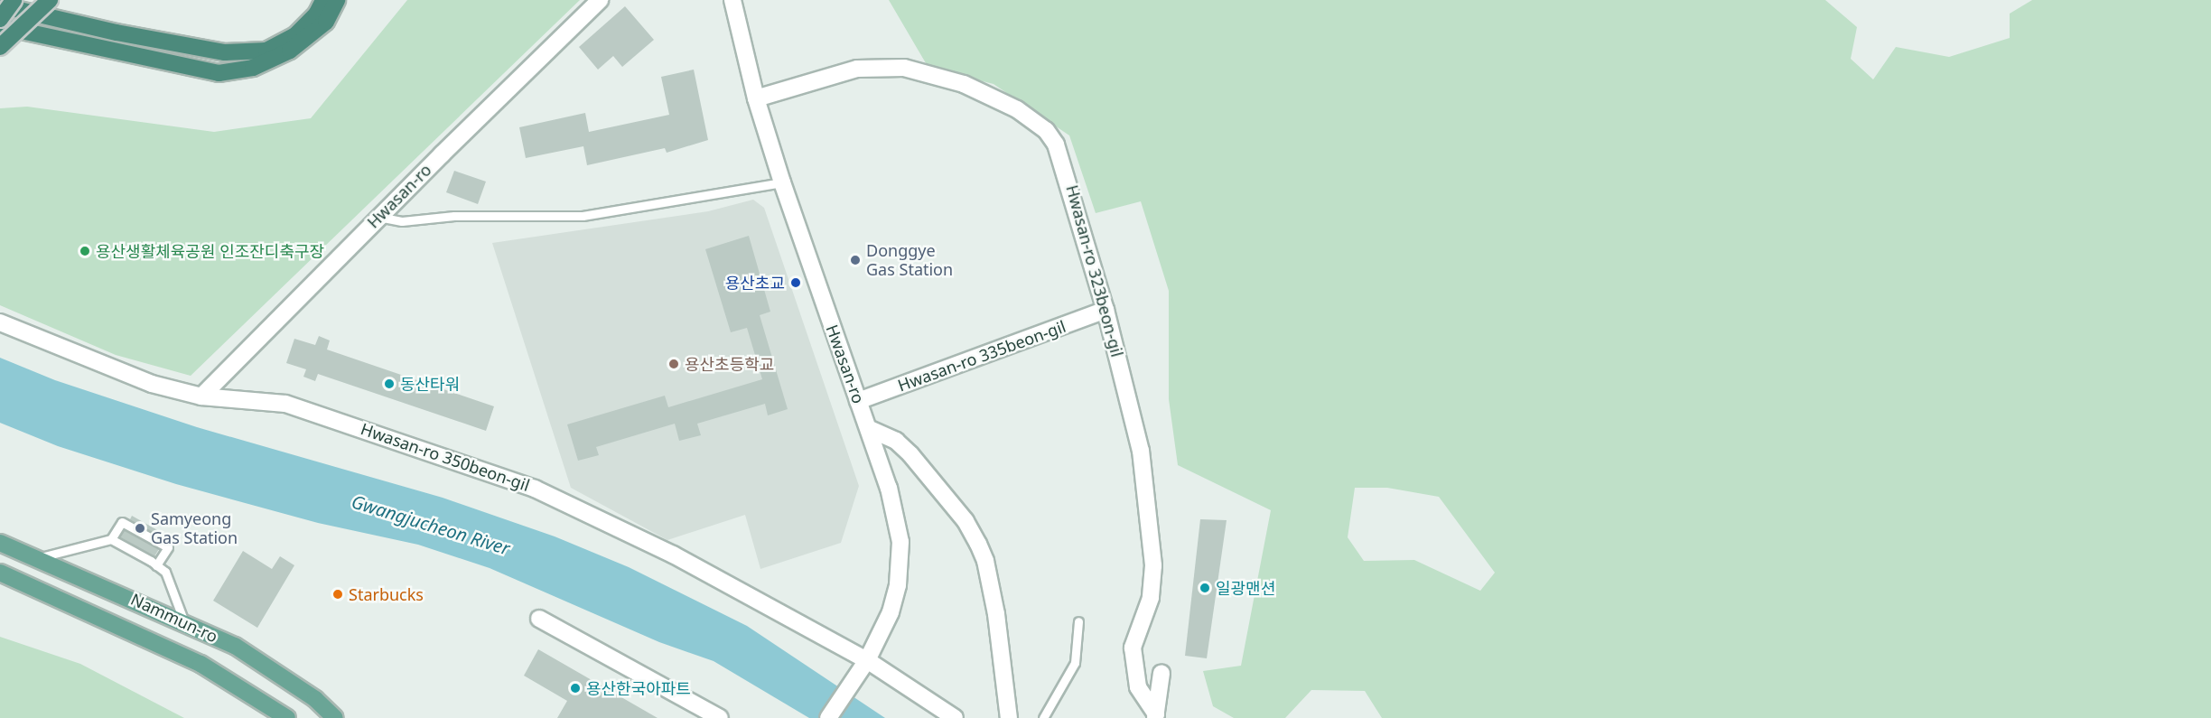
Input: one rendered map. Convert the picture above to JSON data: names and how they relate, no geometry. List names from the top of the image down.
{
  "streets": {
    "main road": ["Nammun-ro"],
    "street": [
      "Hwasan-ro",
      "Hwasan-ro 323beon-gil",
      "Hwasan-ro 335beon-gil",
      "Hwasan-ro 350beon-gil"
    ]
  },
  "crossings": [
    ["Hwasan-ro", "Hwasan-ro 323beon-gil"],
    ["Hwasan-ro", "Hwasan-ro 335beon-gil"],
    ["Hwasan-ro", "Hwasan-ro 350beon-gil"],
    ["Hwasan-ro 323beon-gil", "Hwasan-ro 335beon-gil"]
  ],
  "water": ["Gwangjucheon River"],
  "places": [
    "용산생활체육공원 인조잔디축구장",
    "Donggye Gas Station",
    "용산초교",
    "용산초등학교",
    "동산타워",
    "Samyeong Gas Station",
    "일광맨션",
    "Starbucks",
    "용산한국아파트"
  ]
}
